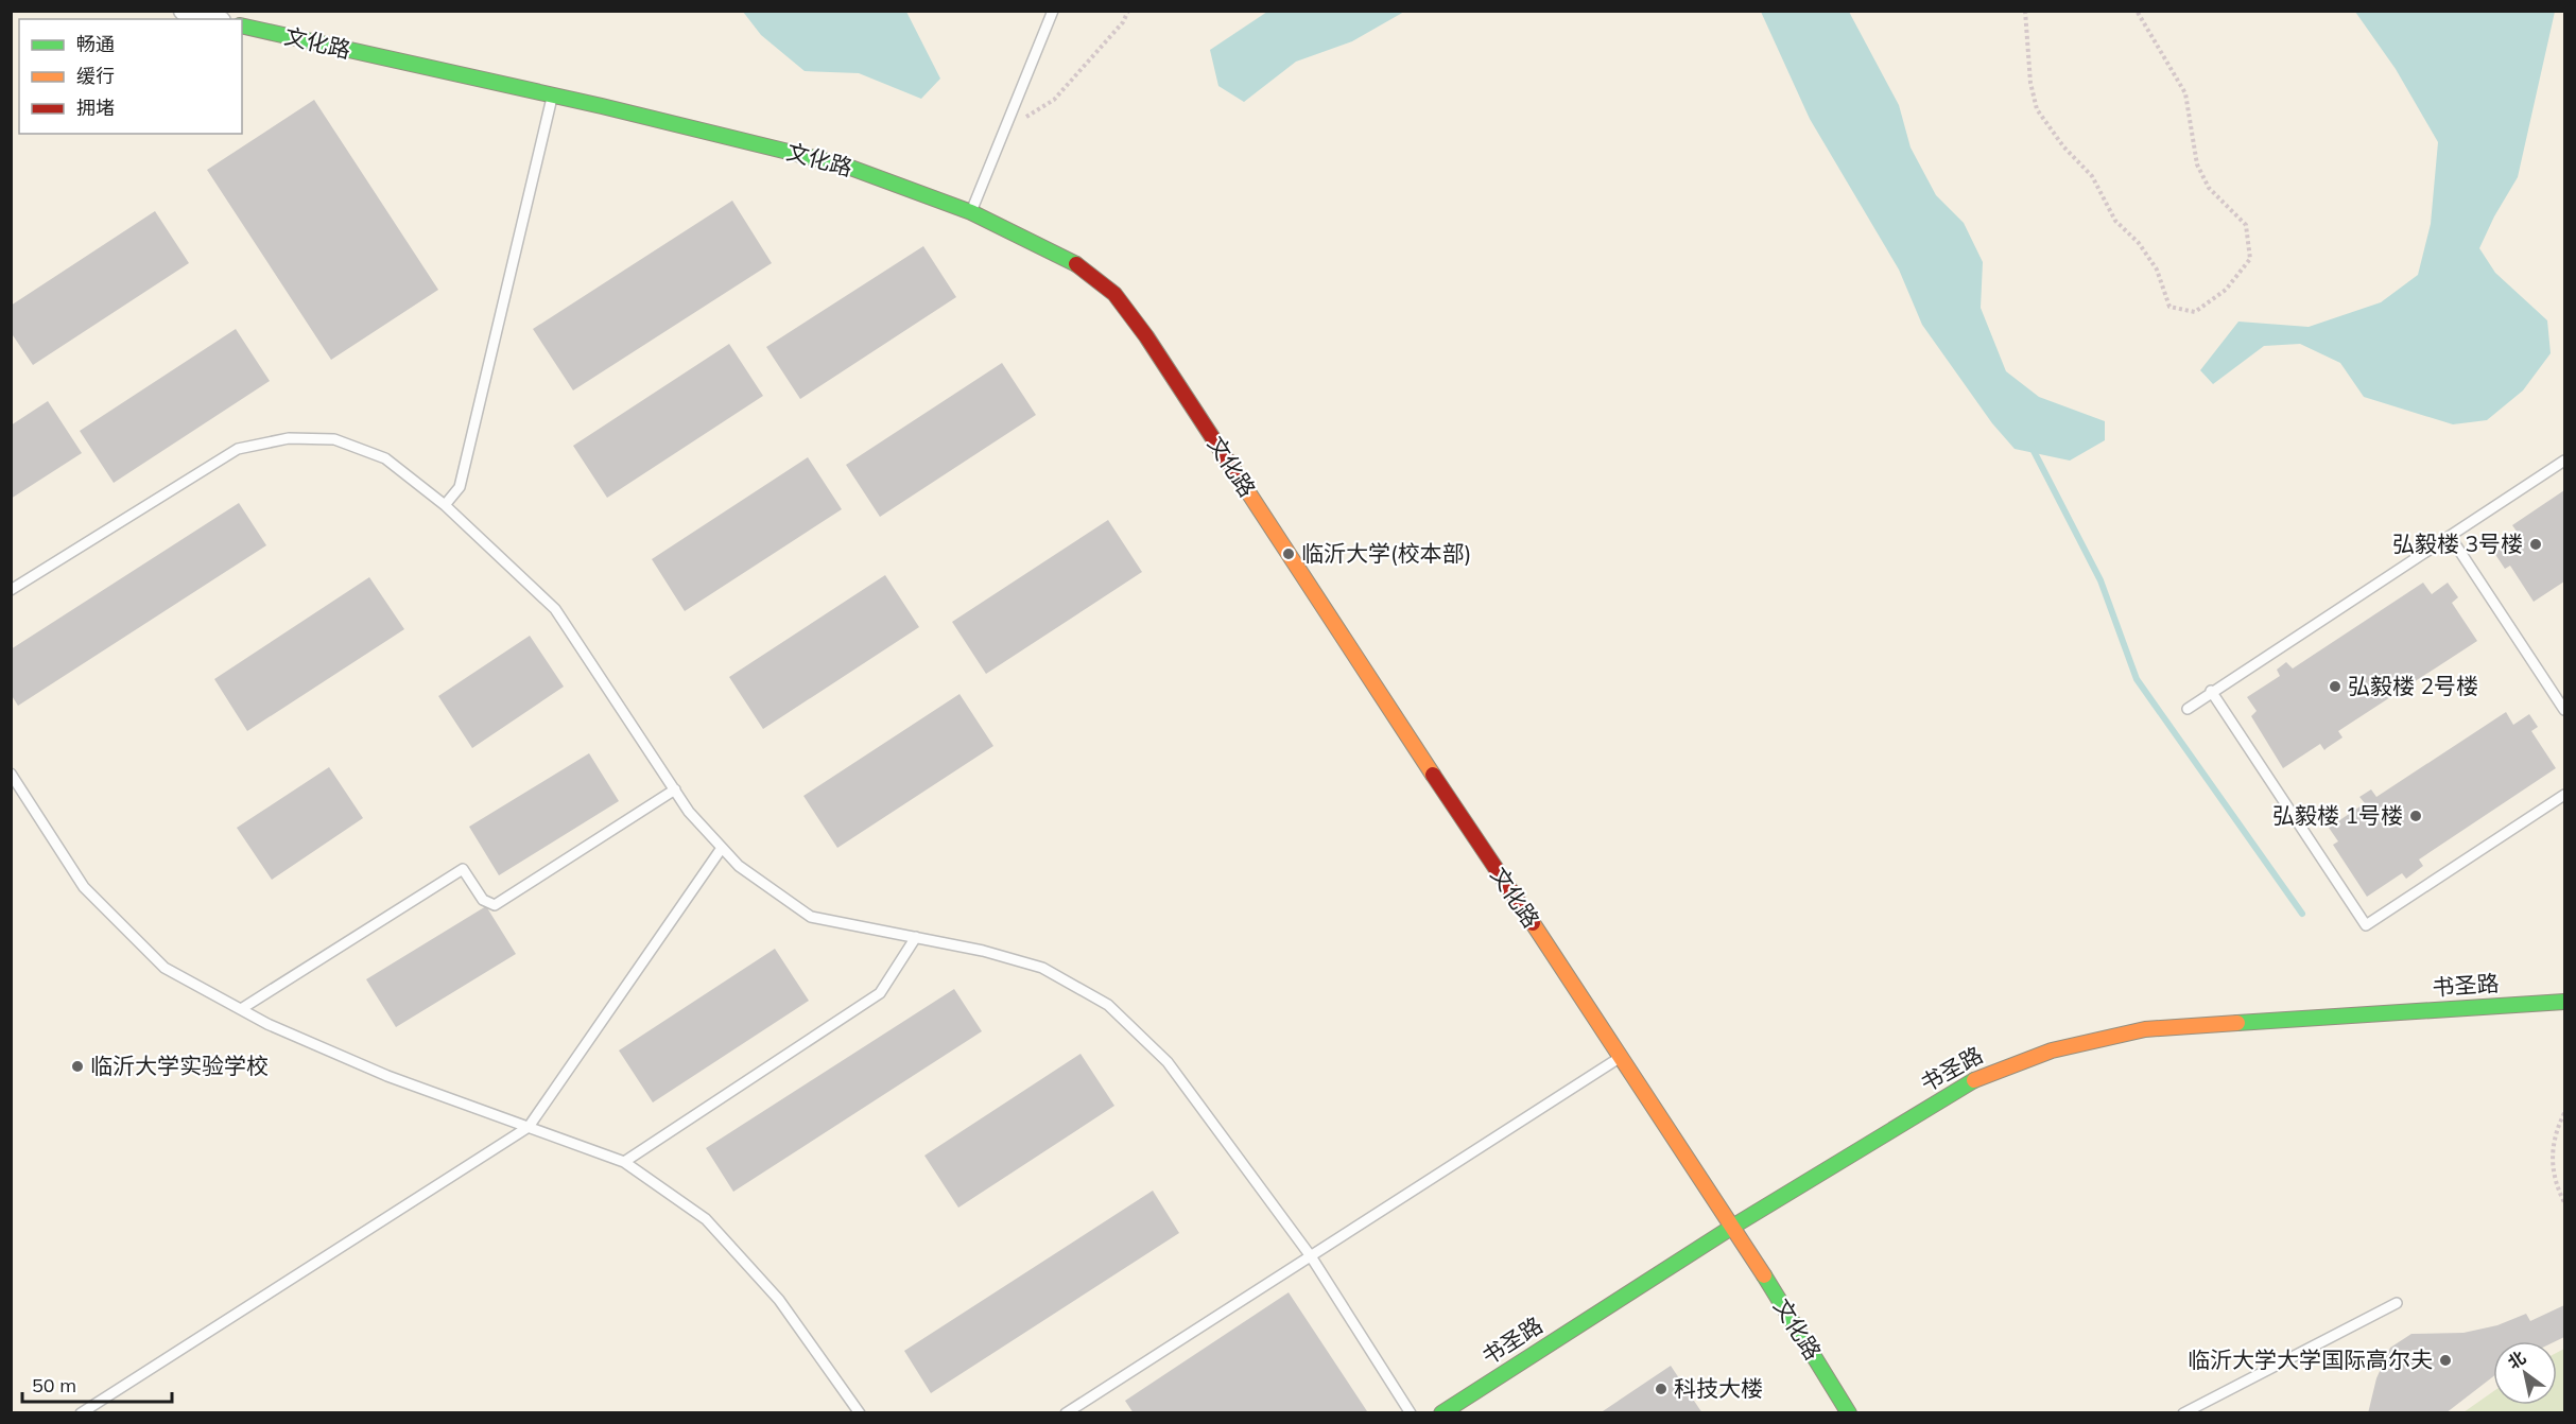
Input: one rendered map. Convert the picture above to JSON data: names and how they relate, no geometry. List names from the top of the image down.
{
  "streets": {
    "street": ["文化路", "书圣路"]
  },
  "crossings": [
    ["文化路", "书圣路"]
  ],
  "places": [
    "弘毅楼 3号楼",
    "临沂大学(校本部)",
    "弘毅楼 2号楼",
    "弘毅楼 1号楼",
    "临沂大学实验学校",
    "临沂大学大学国际高尔夫",
    "科技大楼"
  ],
  "legend": ["畅通", "缓行", "拥堵"],
  "scale_bar": "50 m",
  "north": "top left"
}
